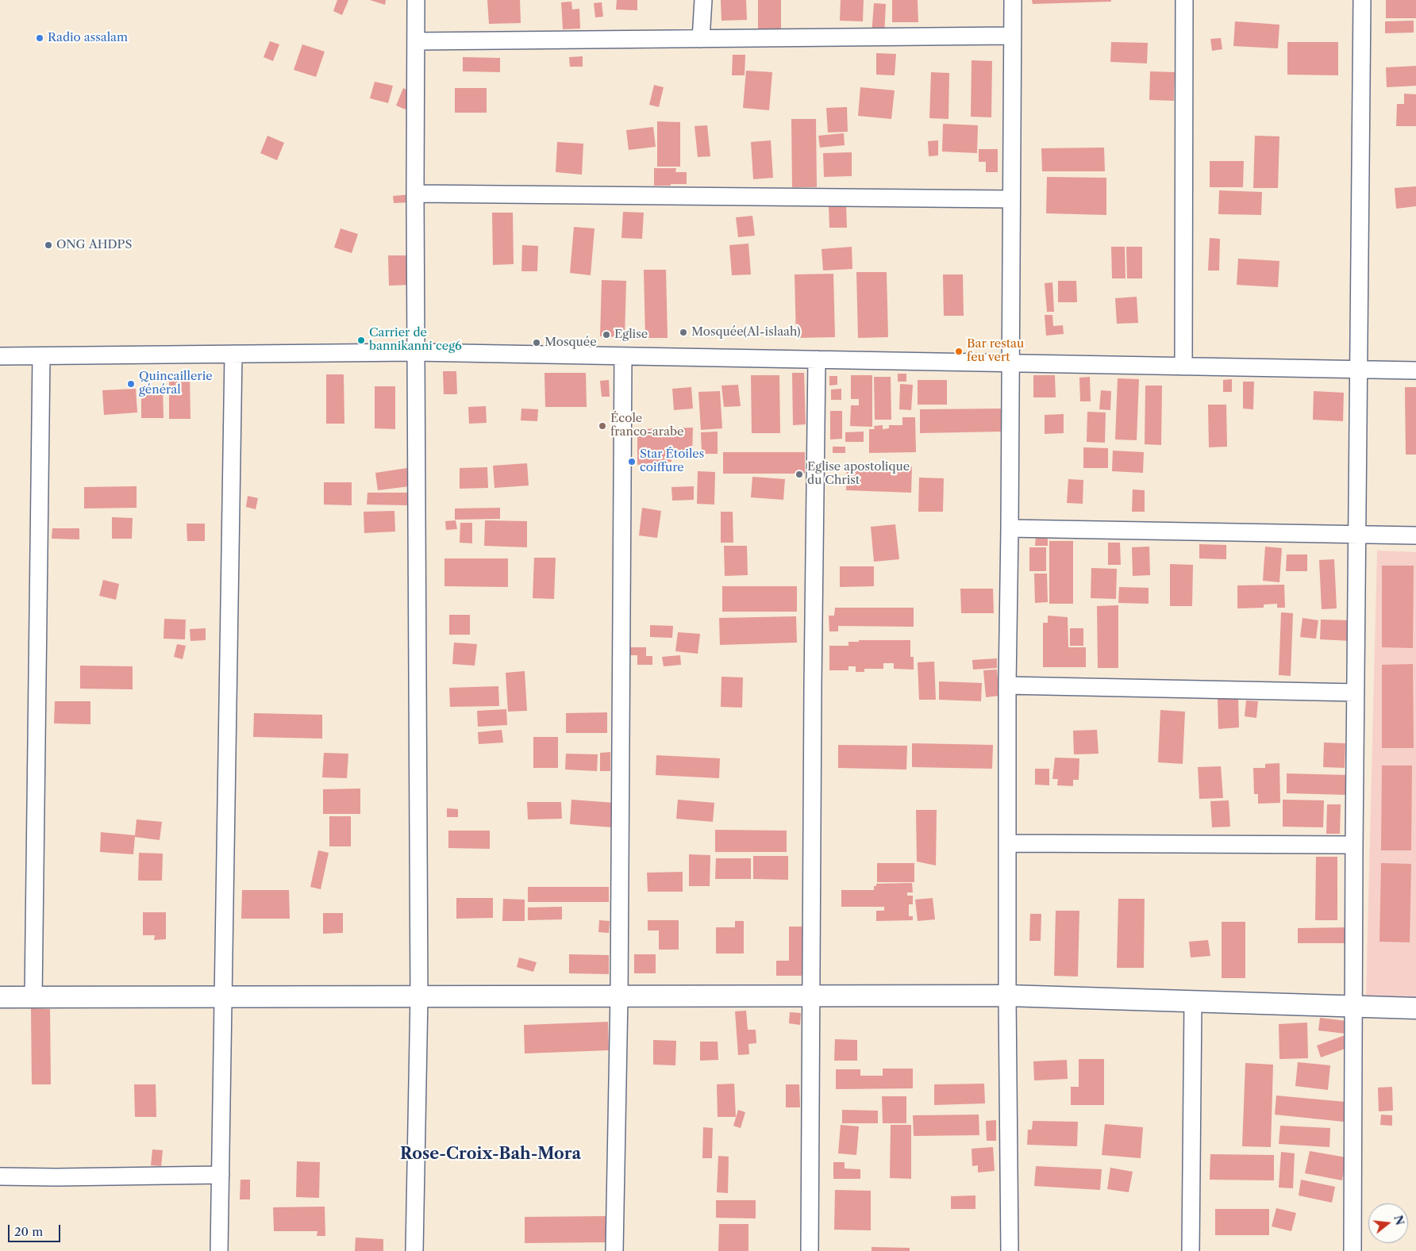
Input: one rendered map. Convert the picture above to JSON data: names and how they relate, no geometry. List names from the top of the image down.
{
  "districts": ["Rose-Croix-Bah-Mora"],
  "places": [
    "Radio assalam",
    "ONG AHDPS",
    "Mosquée(Al-islaah)",
    "Eglise",
    "Carrier de bannikanni ceg6",
    "Mosquée",
    "Bar restau feu vert",
    "Quincaillerie général",
    "École franco-arabe",
    "Star Étoiles coiffure",
    "Eglise apostolique du Christ"
  ],
  "scale_bar": "20 m",
  "north": "right"
}
